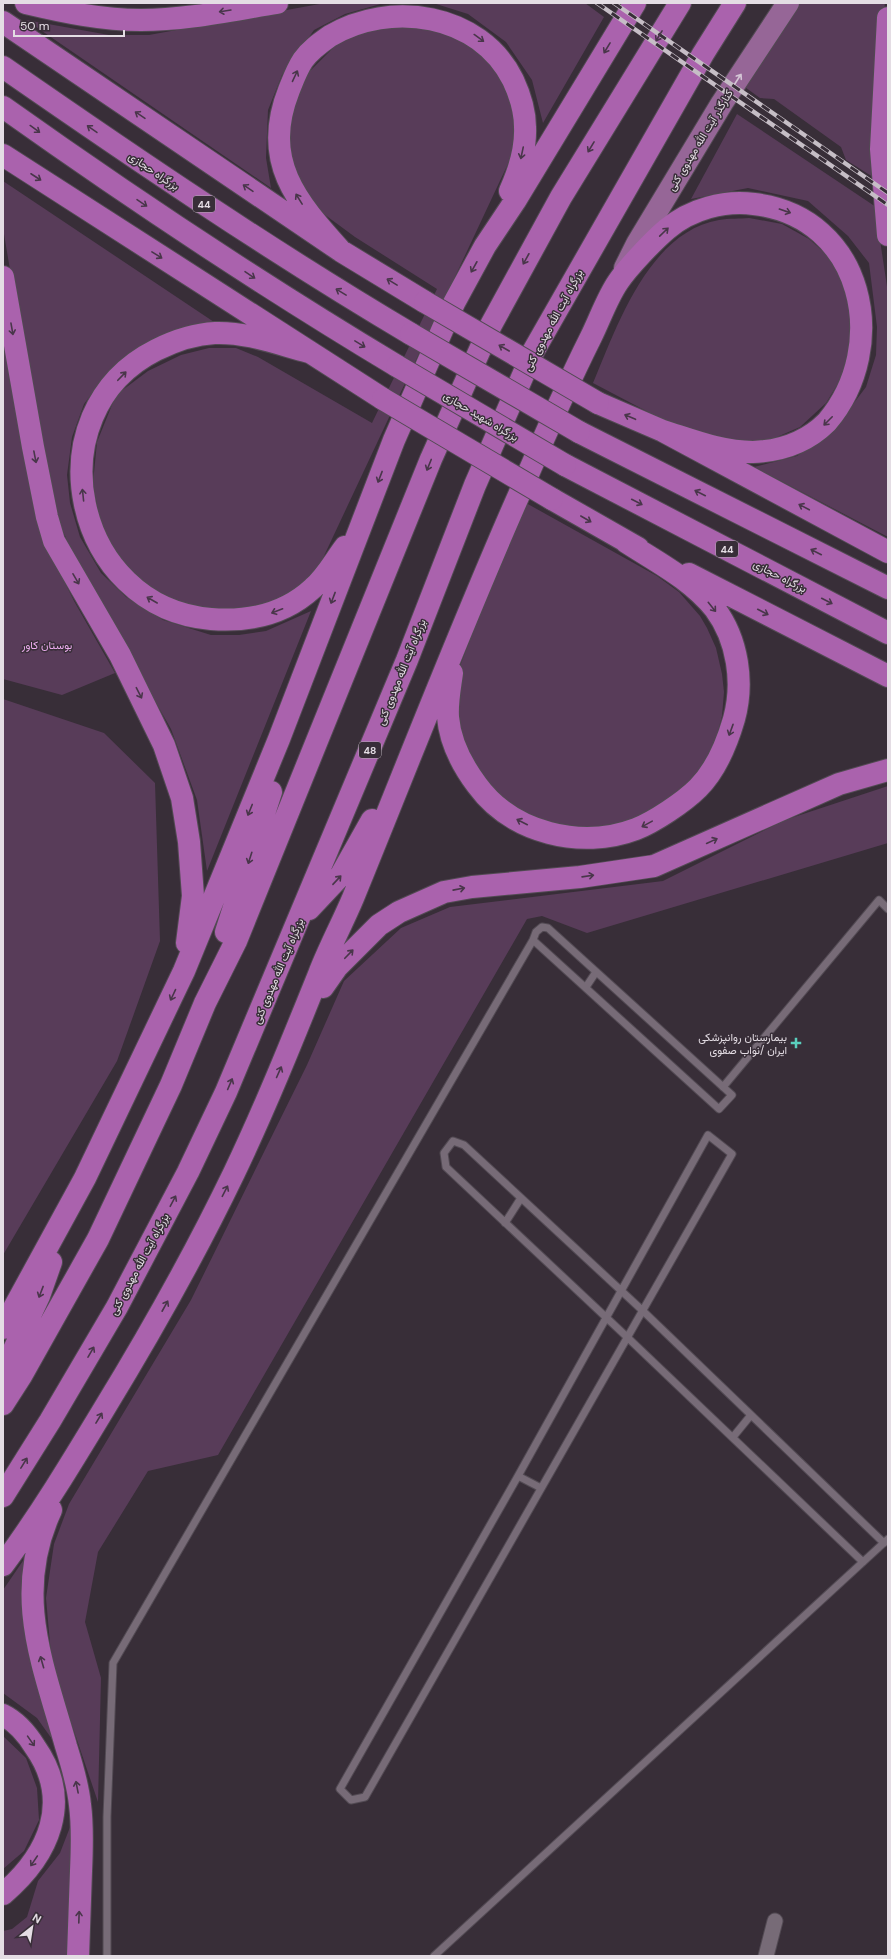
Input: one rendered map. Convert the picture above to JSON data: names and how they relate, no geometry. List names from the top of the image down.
{
  "streets": {
    "highway": [
      "بزرگراه حجازی",
      "44",
      "بزرگراه آیت الله مهدوی کنی",
      "بزرگراه شهید حجازی",
      "48"
    ],
    "main road": ["کنارگذر آیت الله مهدوی کنی"]
  },
  "crossings": [
    ["بزرگراه حجازی", "بزرگراه شهید حجازی"]
  ],
  "one_way": ["کنارگذر آیت الله مهدوی کنی"],
  "parks": ["بوستان کاور"],
  "places": {
    "health": ["بیمارستان روانپزشکی ایران /نواب صفوی"]
  },
  "scale_bar": "50 m",
  "north": "top right"
}
